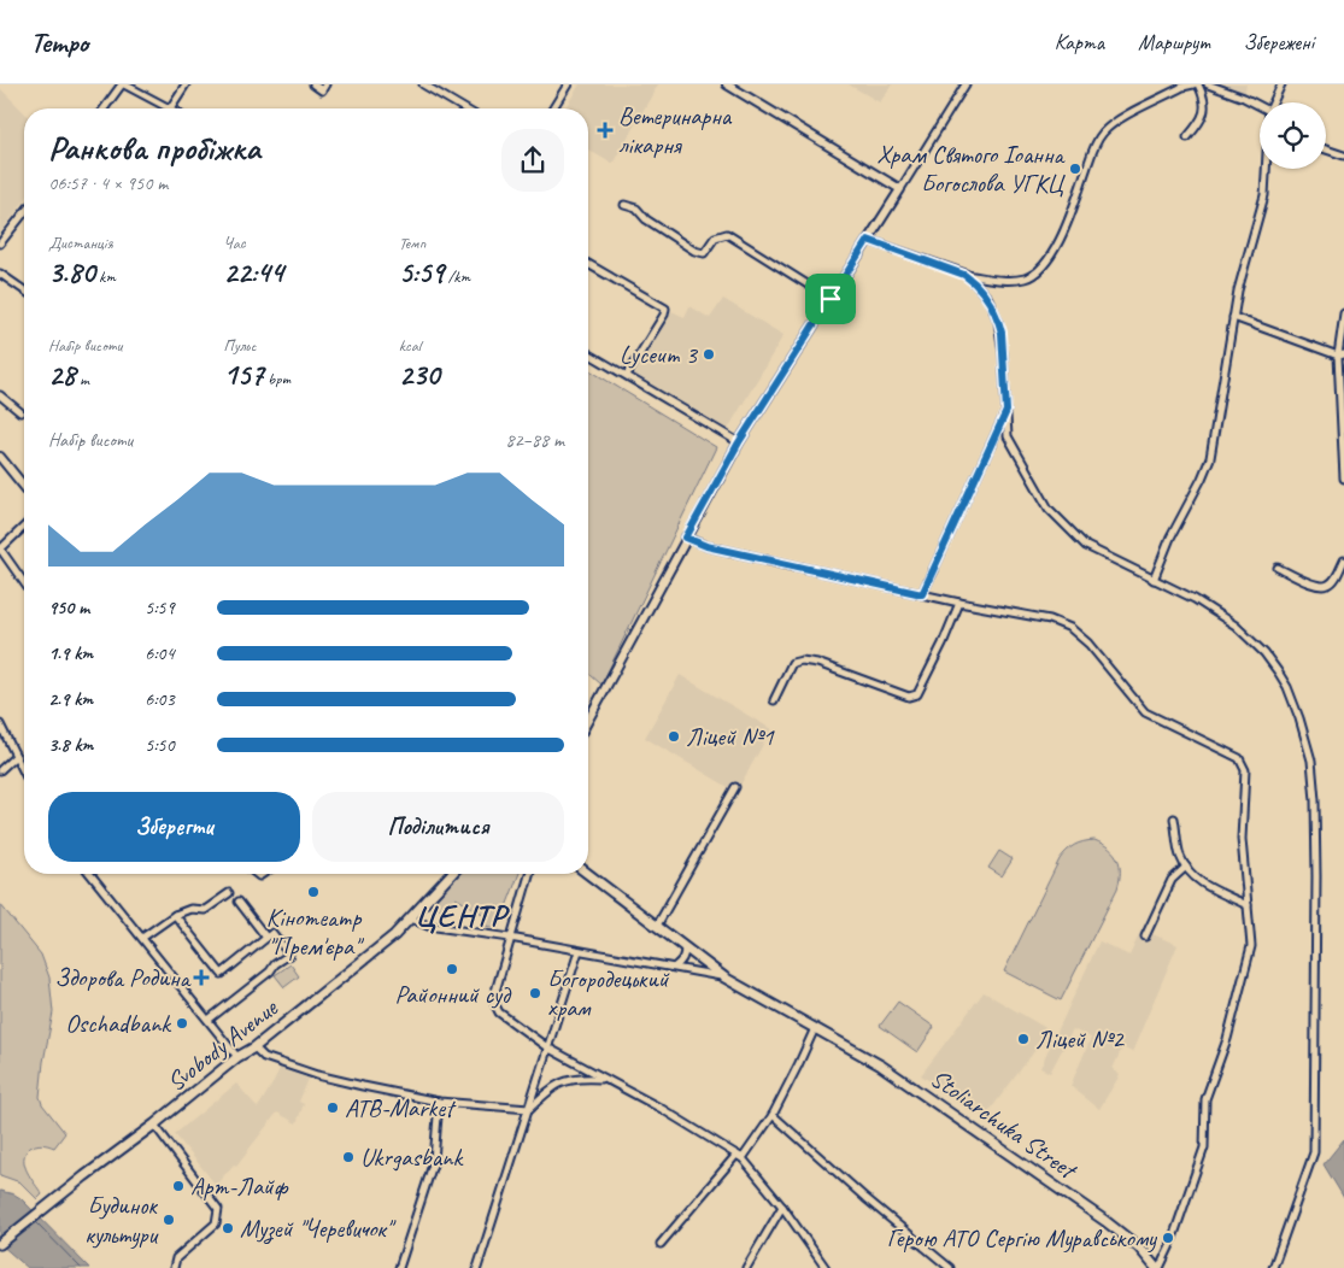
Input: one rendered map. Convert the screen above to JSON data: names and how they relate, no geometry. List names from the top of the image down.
{
  "streets": {
    "main road": ["Svobody Avenue", "Stoliarchuka Street"]
  },
  "districts": ["ЦЕНТР"],
  "places": {
    "health": ["Ветеринарна лікарня", "Здорова Родина"],
    "other": [
      "Храм Святого Іоанна Богослова УГКЦ",
      "Lyceum 3",
      "Ліцей №1",
      "Кінотеатр \"Прем'єра\"",
      "Районний суд",
      "Богородецький храм",
      "Oschadbank",
      "Ліцей №2",
      "ATB-Market",
      "Ukrgasbank",
      "Арт-Лайф",
      "Будинок культури",
      "Музей \"Черевичок\"",
      "Герою АТО Сергію Муравському"
    ]
  },
  "page": {
    "header": "Tempo",
    "nav": ["Карта", "Маршрут", "Збережені"],
    "heading": ["Ранкова пробіжка", "06:57 · 4 × 950 m"],
    "stats": [
      ["Дистанція", "3.80 km"],
      ["Час", "22:44"],
      ["Темп", "5:59 /km"],
      ["Набір висоти", "28 m"],
      ["Пульс", "157 bpm"],
      ["kcal", "230"]
    ],
    "chart": ["Набір висоти", "82–88 m"],
    "list": [
      {
        "name": "950 m",
        "note": "5:59"
      },
      {
        "name": "1.9 km",
        "note": "6:04"
      },
      {
        "name": "2.9 km",
        "note": "6:03"
      },
      {
        "name": "3.8 km",
        "note": "5:50"
      }
    ],
    "buttons": ["Зберегти", "Поділитися"]
  }
}
